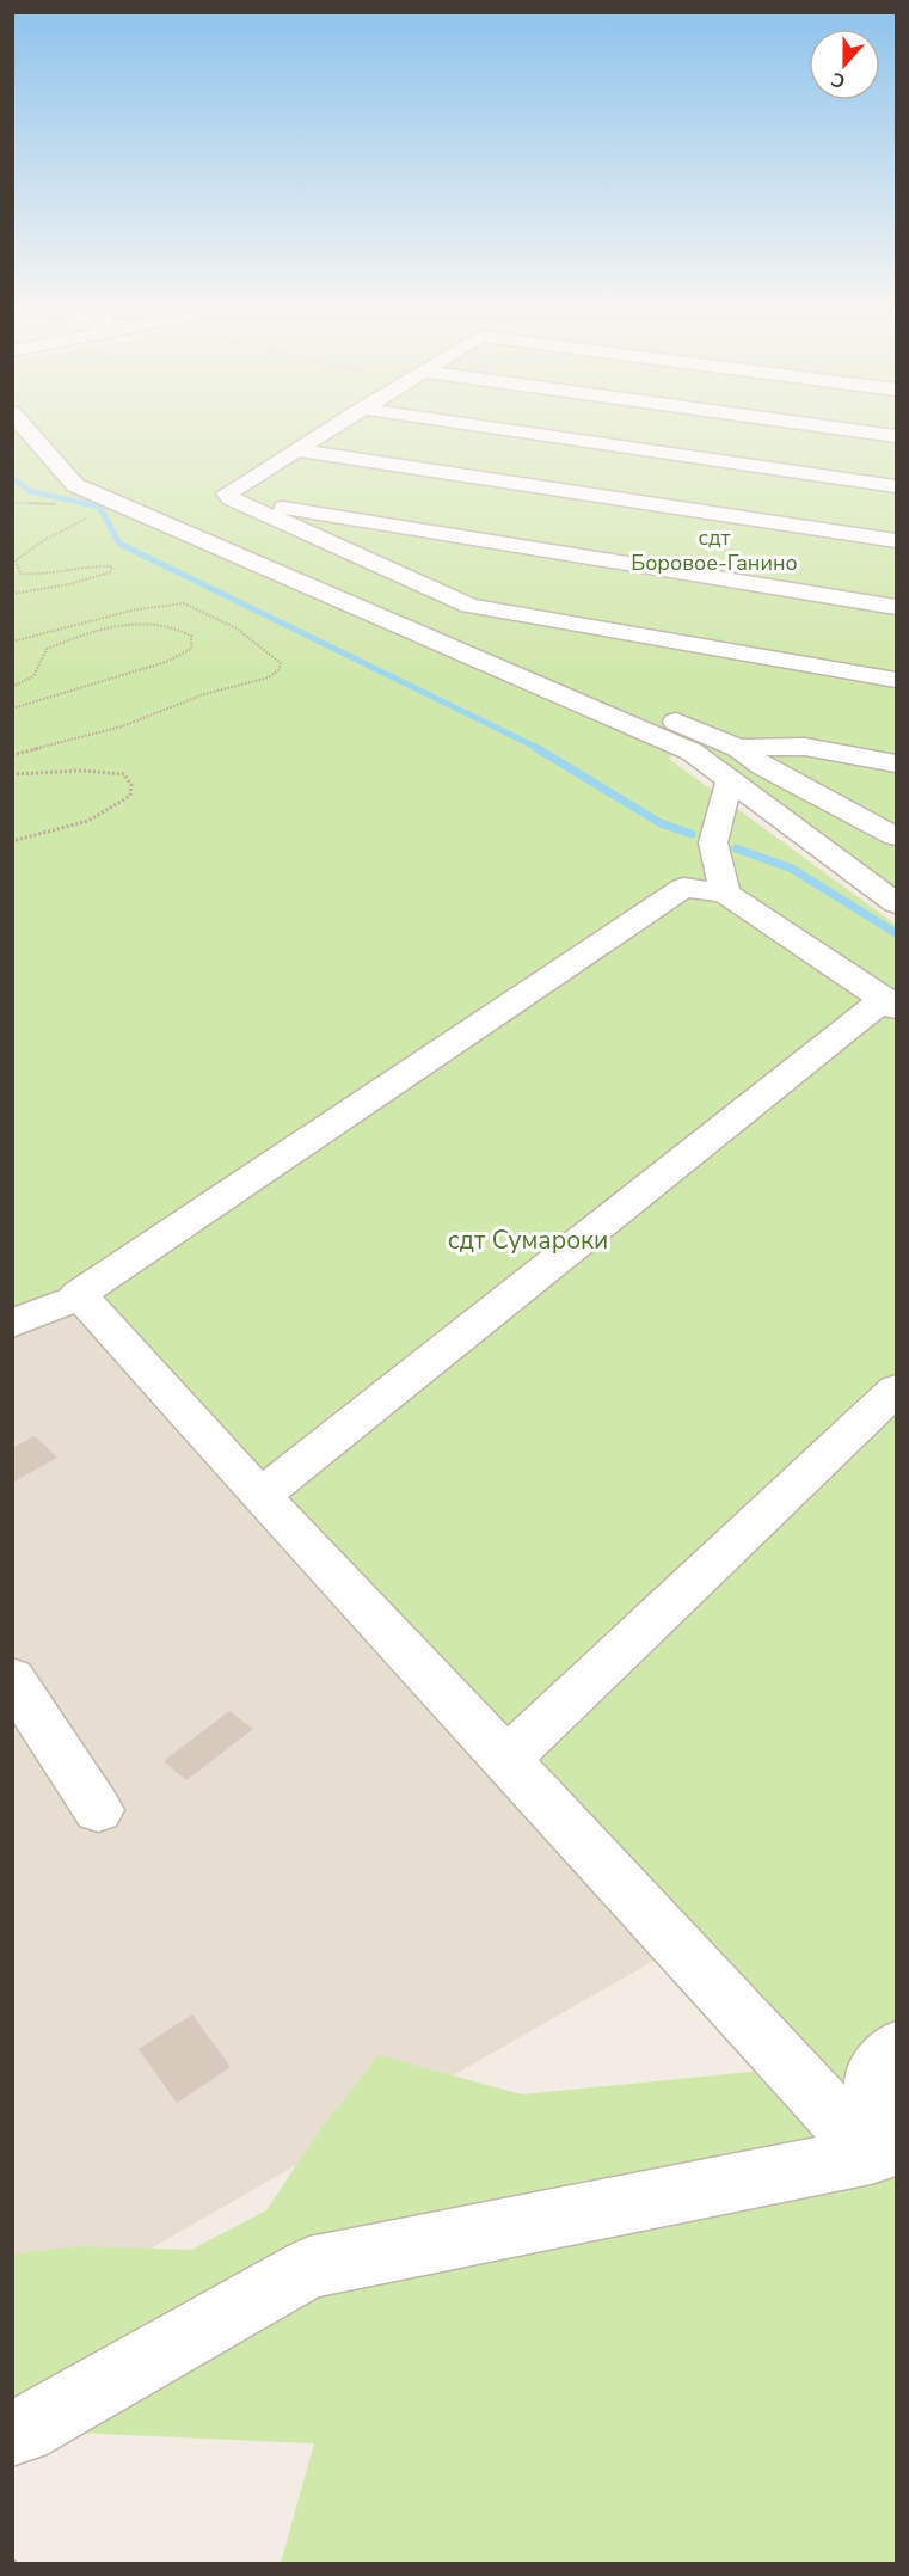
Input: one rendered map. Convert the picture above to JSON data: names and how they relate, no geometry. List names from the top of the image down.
{
  "parks": ["сдт Боровое-Ганино", "сдт Сумароки"],
  "north": "bottom"
}
